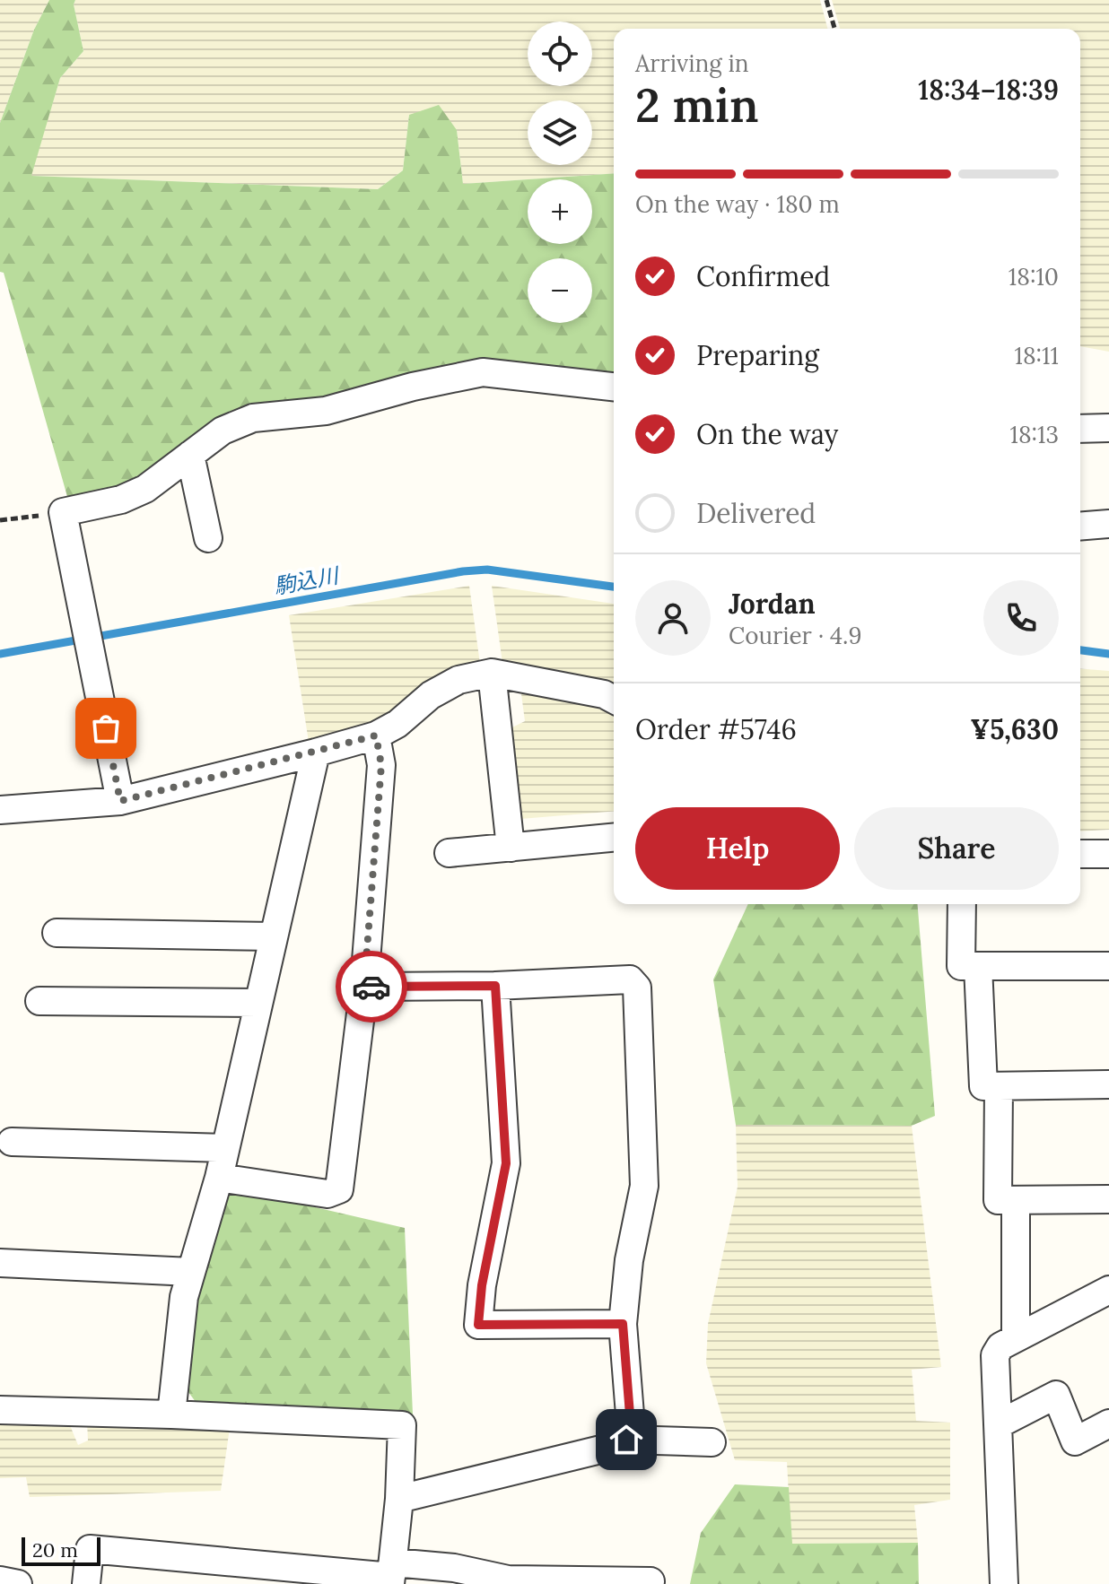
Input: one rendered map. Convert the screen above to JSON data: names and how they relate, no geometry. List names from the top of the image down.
{
  "water": ["駒込川"],
  "scale_bar": "20 m",
  "page": {
    "map_buttons": ["+", "−"],
    "heading": ["2 min", "Arriving in", "18:34–18:39"],
    "panel": [
      "Jordan",
      "Courier · 4.9",
      "Order #5746",
      "¥5,630"
    ],
    "bar": "On the way · 180 m",
    "list": [
      ["Confirmed", "18:10"],
      ["Preparing", "18:11"],
      ["On the way", "18:13"],
      "Delivered"
    ],
    "buttons": ["Help", "Share"],
    "scale": "20 m"
  }
}
